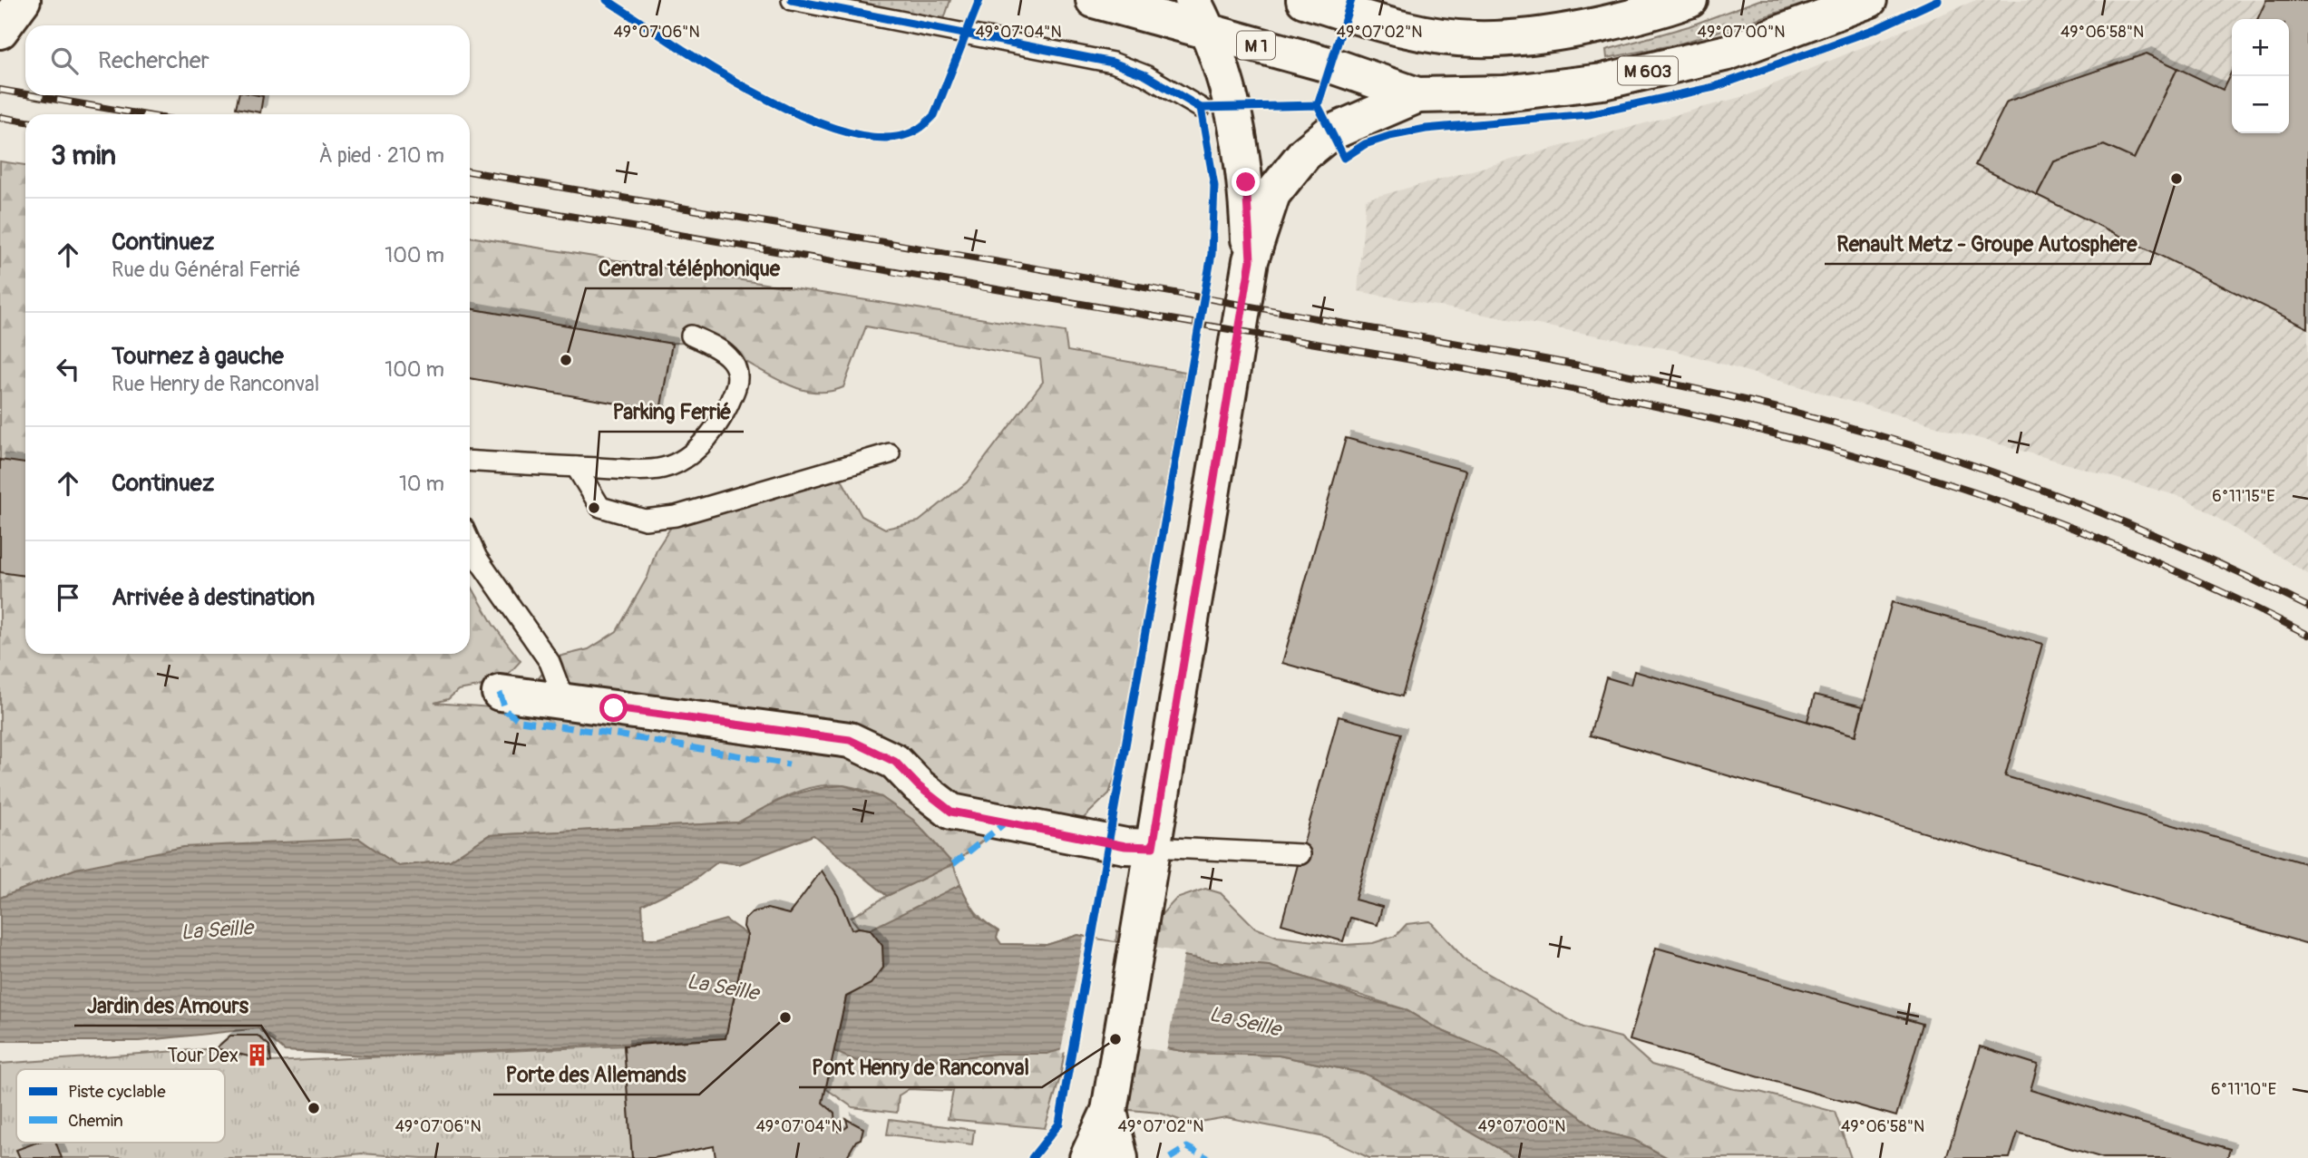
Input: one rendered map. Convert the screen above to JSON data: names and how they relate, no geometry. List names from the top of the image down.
{
  "streets": {
    "main road": ["M 1", "M 603"]
  },
  "crossings": [
    ["M 1", "M 603"]
  ],
  "water": ["La Seille"],
  "places": {
    "other": [
      "Renault Metz - Groupe Autosphere",
      "Central téléphonique",
      "Parking Ferrié",
      "Porte des Allemands",
      "Pont Henry de Ranconval",
      "Jardin des Amours"
    ],
    "building": ["Tour Dex"]
  },
  "legend": ["Piste cyclable", "Chemin"],
  "page": {
    "map_buttons": ["+", "−"],
    "search": "Rechercher",
    "heading": ["3 min", "À pied · 210 m"],
    "list": [
      ["Continuez", "Rue du Général Ferrié", "100 m"],
      ["Tournez à gauche", "Rue Henry de Ranconval", "100 m"],
      ["Continuez", "10 m"],
      "Arrivée à destination"
    ]
  },
  "coordinates": [
    "49°07'06\"N",
    "49°07'04\"N",
    "49°07'02\"N",
    "49°07'00\"N",
    "49°06'58\"N",
    "6°11'15\"E",
    "6°11'10\"E"
  ]
}
